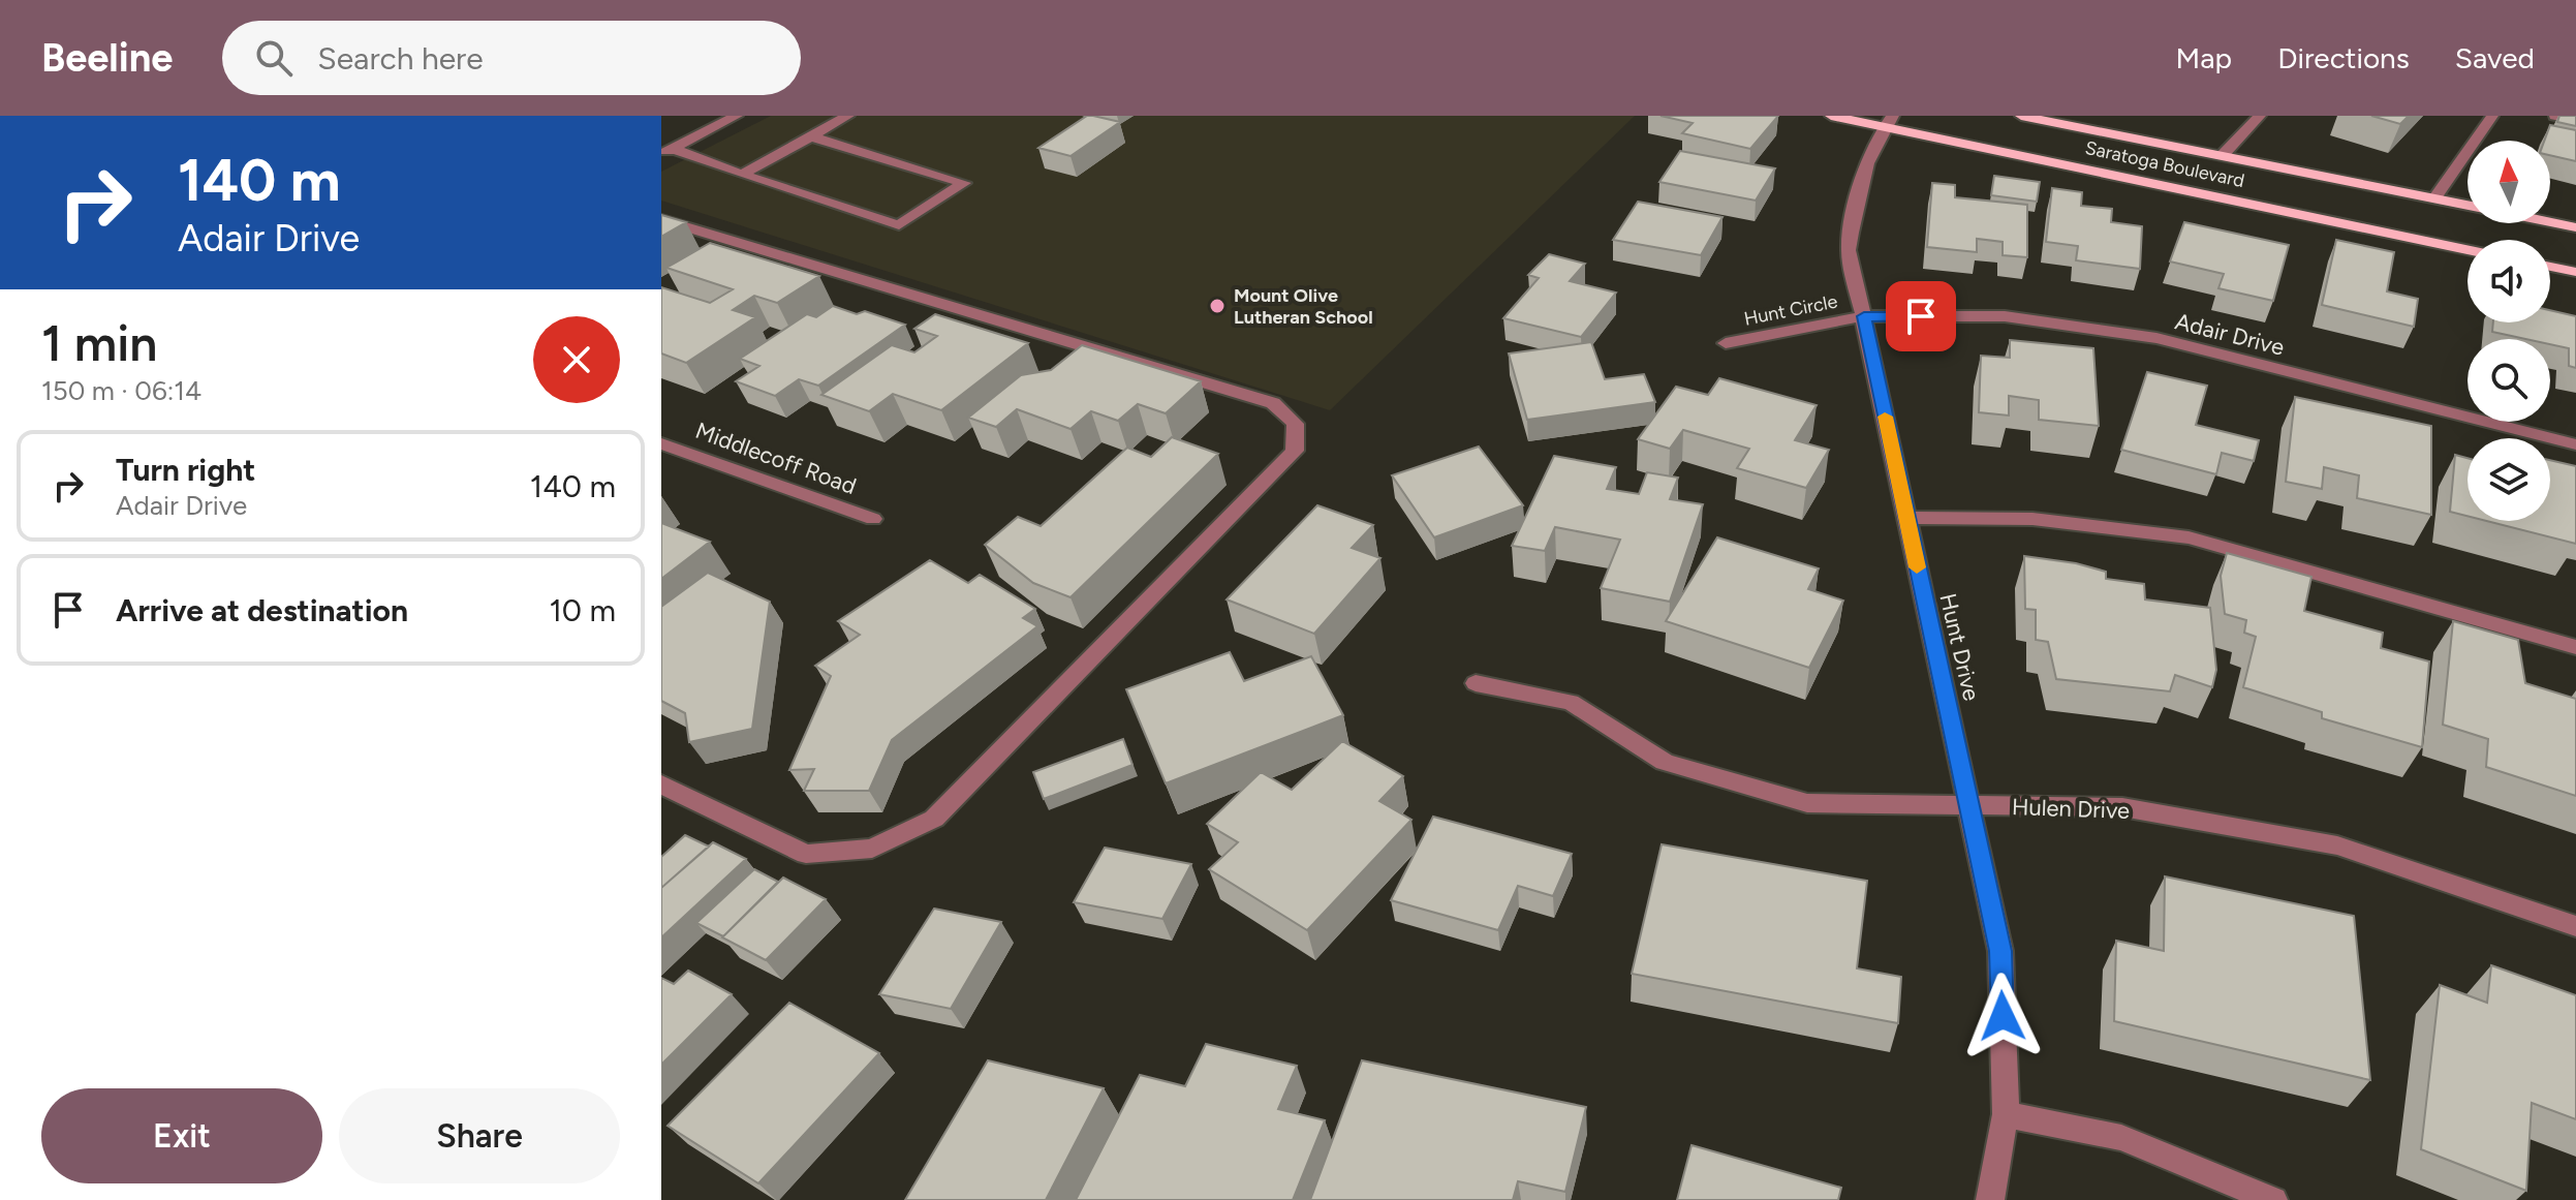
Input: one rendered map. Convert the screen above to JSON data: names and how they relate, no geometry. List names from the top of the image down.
{
  "streets": {
    "main road": ["Saratoga Boulevard"],
    "street": [
      "Hunt Circle",
      "Adair Drive",
      "Middlecoff Road",
      "Hunt Drive",
      "Hulen Drive"
    ]
  },
  "crossings": [
    ["Saratoga Boulevard", "Hunt Drive"],
    ["Hunt Circle", "Adair Drive"],
    ["Hunt Circle", "Hunt Drive"],
    ["Adair Drive", "Hunt Drive"],
    ["Hunt Drive", "Hulen Drive"]
  ],
  "places": ["Mount Olive Lutheran School"],
  "north": "top",
  "page": {
    "header": "Beeline",
    "search": "Search here",
    "nav": ["Map", "Directions", "Saved"],
    "turn": ["140 m", "Adair Drive"],
    "heading": ["1 min", "150 m · 06:14"],
    "list": [
      {
        "name": "Turn right",
        "note": "Adair Drive",
        "value": "140 m"
      },
      {
        "name": "Arrive at destination",
        "value": "10 m"
      }
    ],
    "buttons": ["Exit", "Share"]
  }
}
